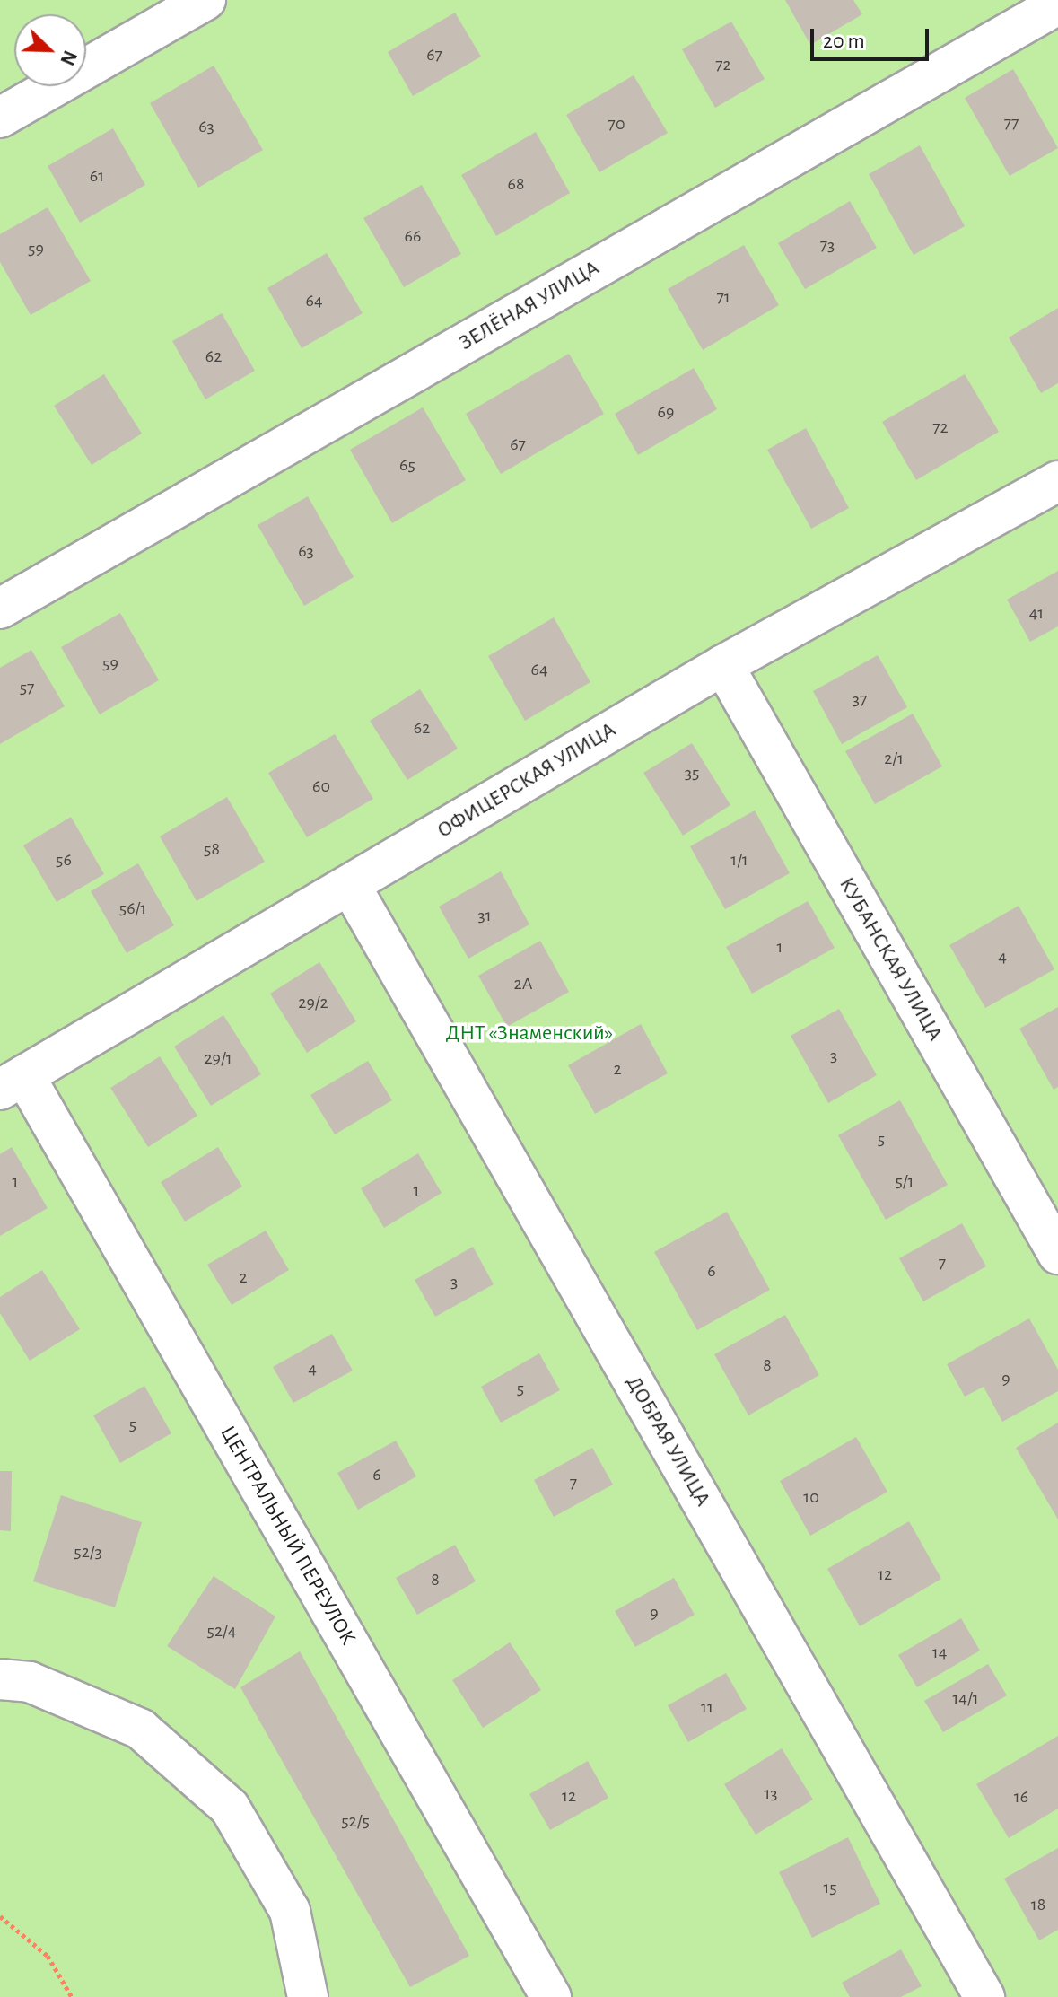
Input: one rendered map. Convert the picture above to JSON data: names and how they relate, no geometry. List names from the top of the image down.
{
  "streets": {
    "street": [
      "ЗЕЛЁНАЯ УЛИЦА",
      "ОФИЦЕРСКАЯ УЛИЦА",
      "КУБАНСКАЯ УЛИЦА",
      "ДОБРАЯ УЛИЦА",
      "ЦЕНТРАЛЬНЫЙ ПЕРЕУЛОК"
    ]
  },
  "crossings": [
    ["ОФИЦЕРСКАЯ УЛИЦА", "КУБАНСКАЯ УЛИЦА"],
    ["ОФИЦЕРСКАЯ УЛИЦА", "ДОБРАЯ УЛИЦА"],
    ["ОФИЦЕРСКАЯ УЛИЦА", "ЦЕНТРАЛЬНЫЙ ПЕРЕУЛОК"]
  ],
  "parks": ["ДНТ «Знаменский»"],
  "house_numbers": [
    "67",
    "72",
    "77",
    "70",
    "63",
    "61",
    "68",
    "66",
    "73",
    "59",
    "71",
    "64",
    "62",
    "69",
    "72",
    "67",
    "65",
    "63",
    "41",
    "59",
    "64",
    "57",
    "37",
    "62",
    "2/1",
    "35",
    "60",
    "58",
    "56",
    "1/1",
    "56/1",
    "31",
    "1",
    "4",
    "2А",
    "29/2",
    "3",
    "29/1",
    "2",
    "5",
    "1",
    "5/1",
    "1",
    "7",
    "6",
    "2",
    "3",
    "8",
    "4",
    "9",
    "5",
    "5",
    "6",
    "7",
    "10",
    "52/3",
    "12",
    "8",
    "9",
    "52/4",
    "14",
    "14/1",
    "11",
    "13",
    "12",
    "16",
    "52/5",
    "15",
    "18"
  ],
  "scale_bar": "20 m",
  "north": "bottom right"
}
